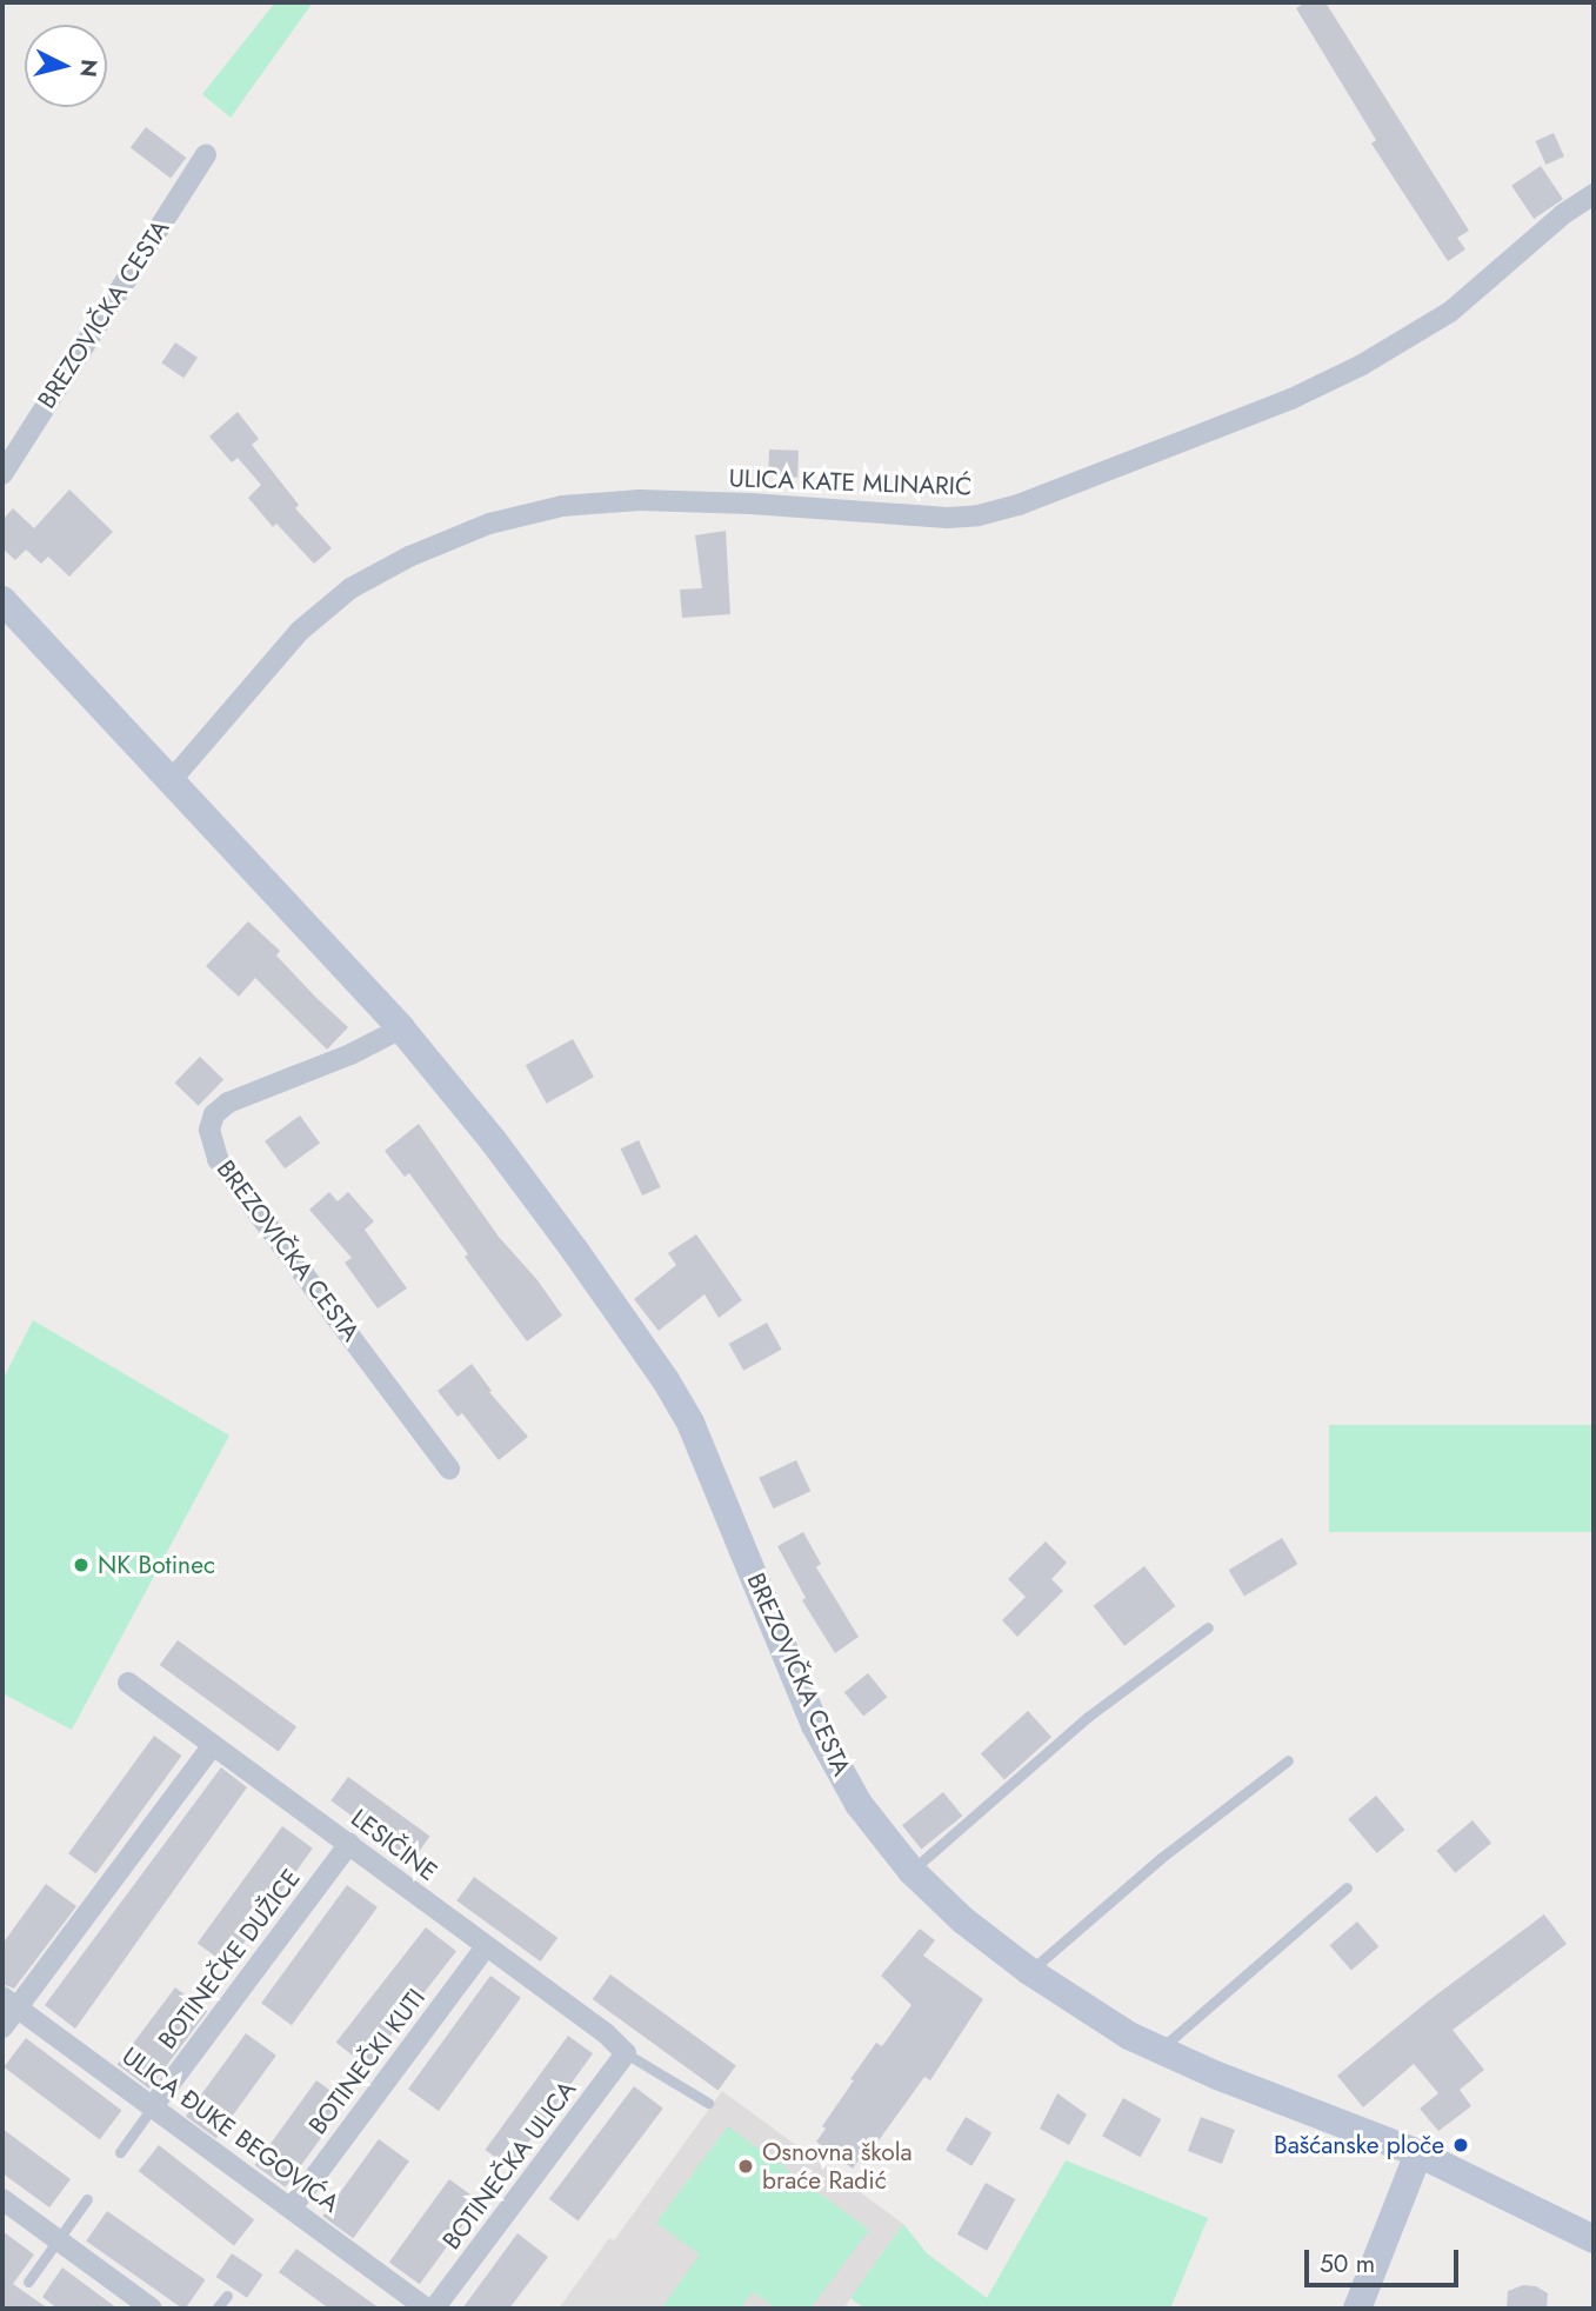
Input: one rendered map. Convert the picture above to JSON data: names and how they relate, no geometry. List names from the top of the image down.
{
  "streets": {
    "main road": ["BREZOVIČKA CESTA"],
    "street": [
      "ULICA KATE MLINARIĆ",
      "LESIČINE",
      "BOTINEČKE DUŽICE",
      "BOTINEČKI KUTI",
      "ULICA ĐUKE BEGOVIĆA",
      "BOTINEČKA ULICA"
    ]
  },
  "crossings": [
    ["BREZOVIČKA CESTA", "ULICA KATE MLINARIĆ"],
    ["LESIČINE", "BOTINEČKE DUŽICE"],
    ["LESIČINE", "BOTINEČKI KUTI"],
    ["LESIČINE", "BOTINEČKA ULICA"],
    ["BOTINEČKE DUŽICE", "ULICA ĐUKE BEGOVIĆA"],
    ["BOTINEČKI KUTI", "ULICA ĐUKE BEGOVIĆA"]
  ],
  "places": ["NK Botinec", "Bašćanske ploče", "Osnovna škola braće Radić"],
  "scale_bar": "50 m",
  "north": "right"
}
